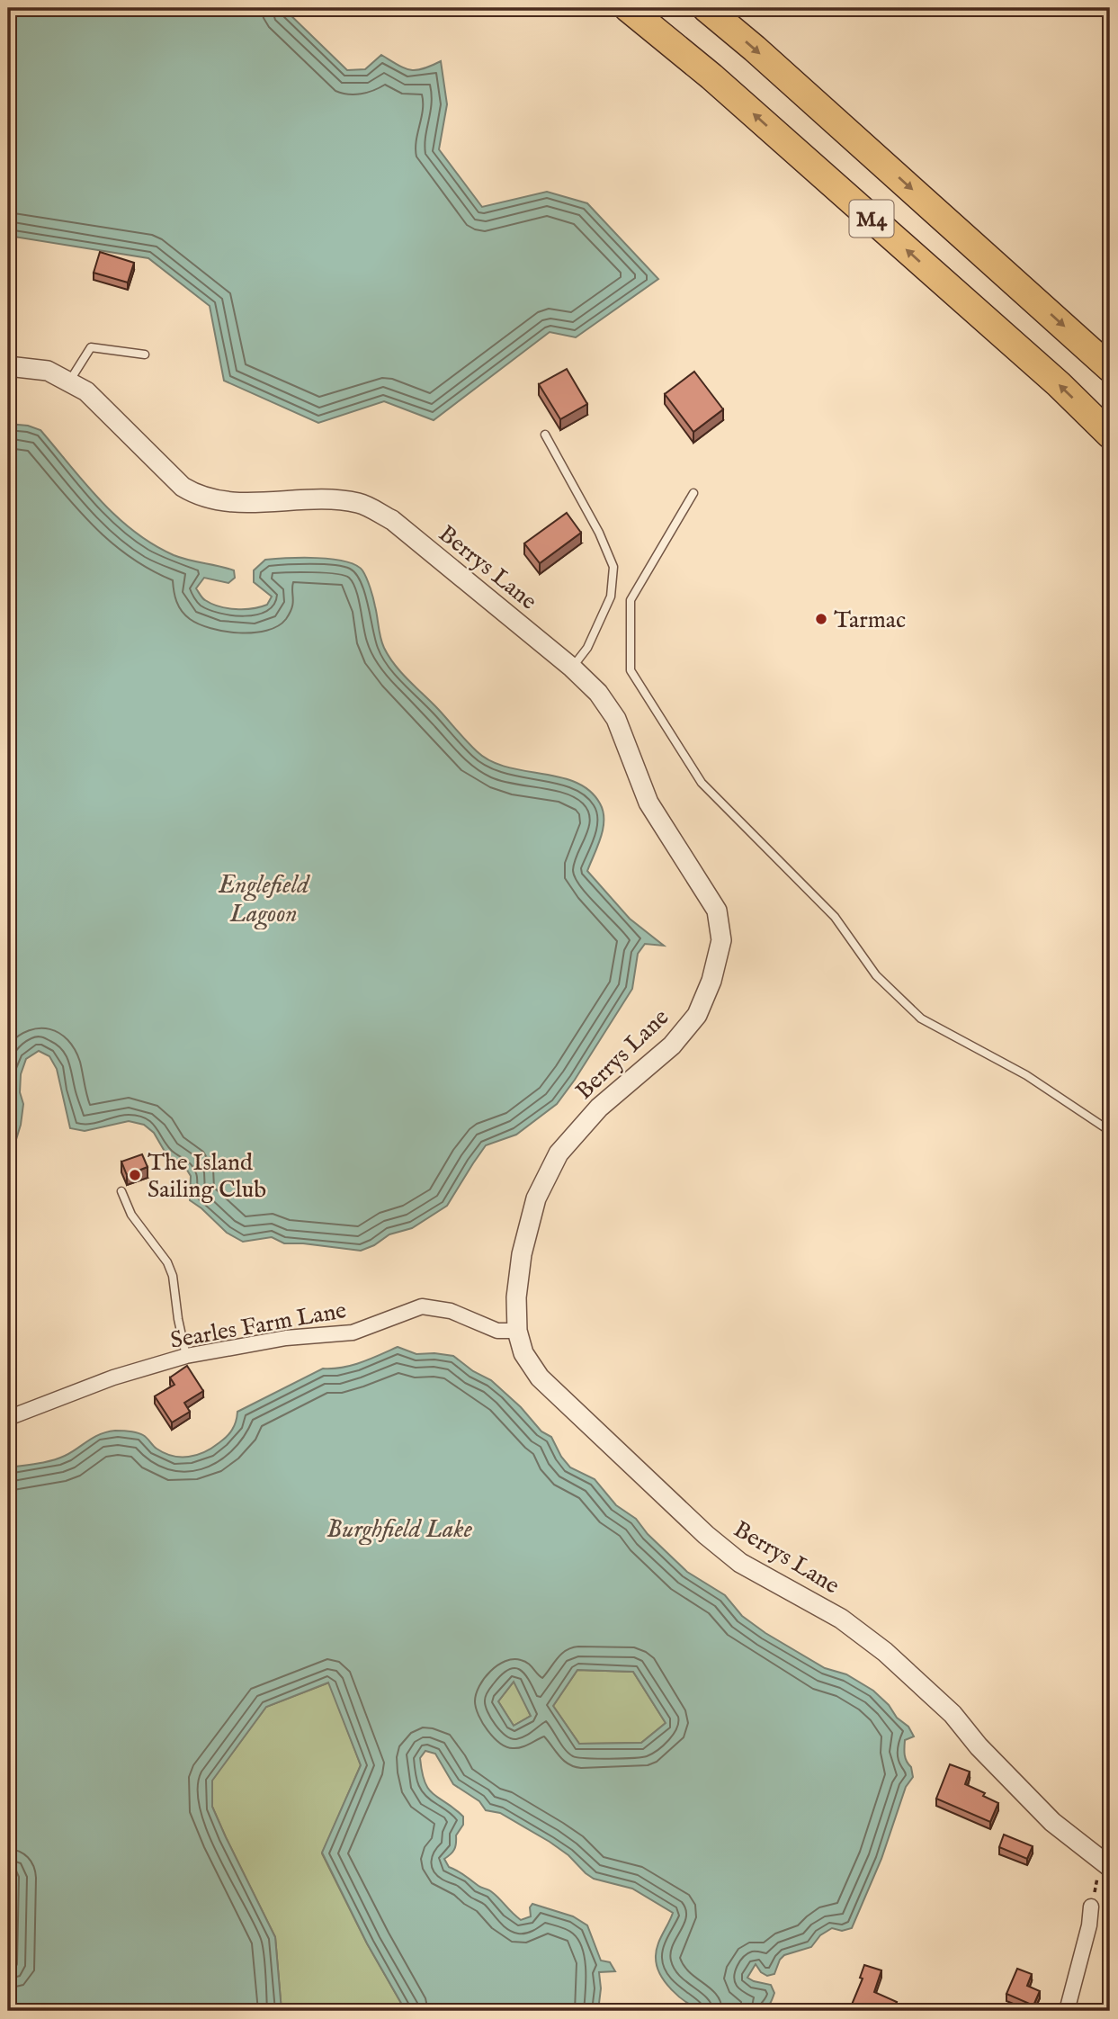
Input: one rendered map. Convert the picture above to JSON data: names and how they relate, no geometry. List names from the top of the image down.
{
  "streets": {
    "highway": ["M4"],
    "street": ["Berrys Lane", "Searles Farm Lane"]
  },
  "crossings": [
    ["Berrys Lane", "Searles Farm Lane"]
  ],
  "water": ["Englefield Lagoon", "Burghfield Lake"],
  "places": ["Tarmac", "The Island Sailing Club"]
}
